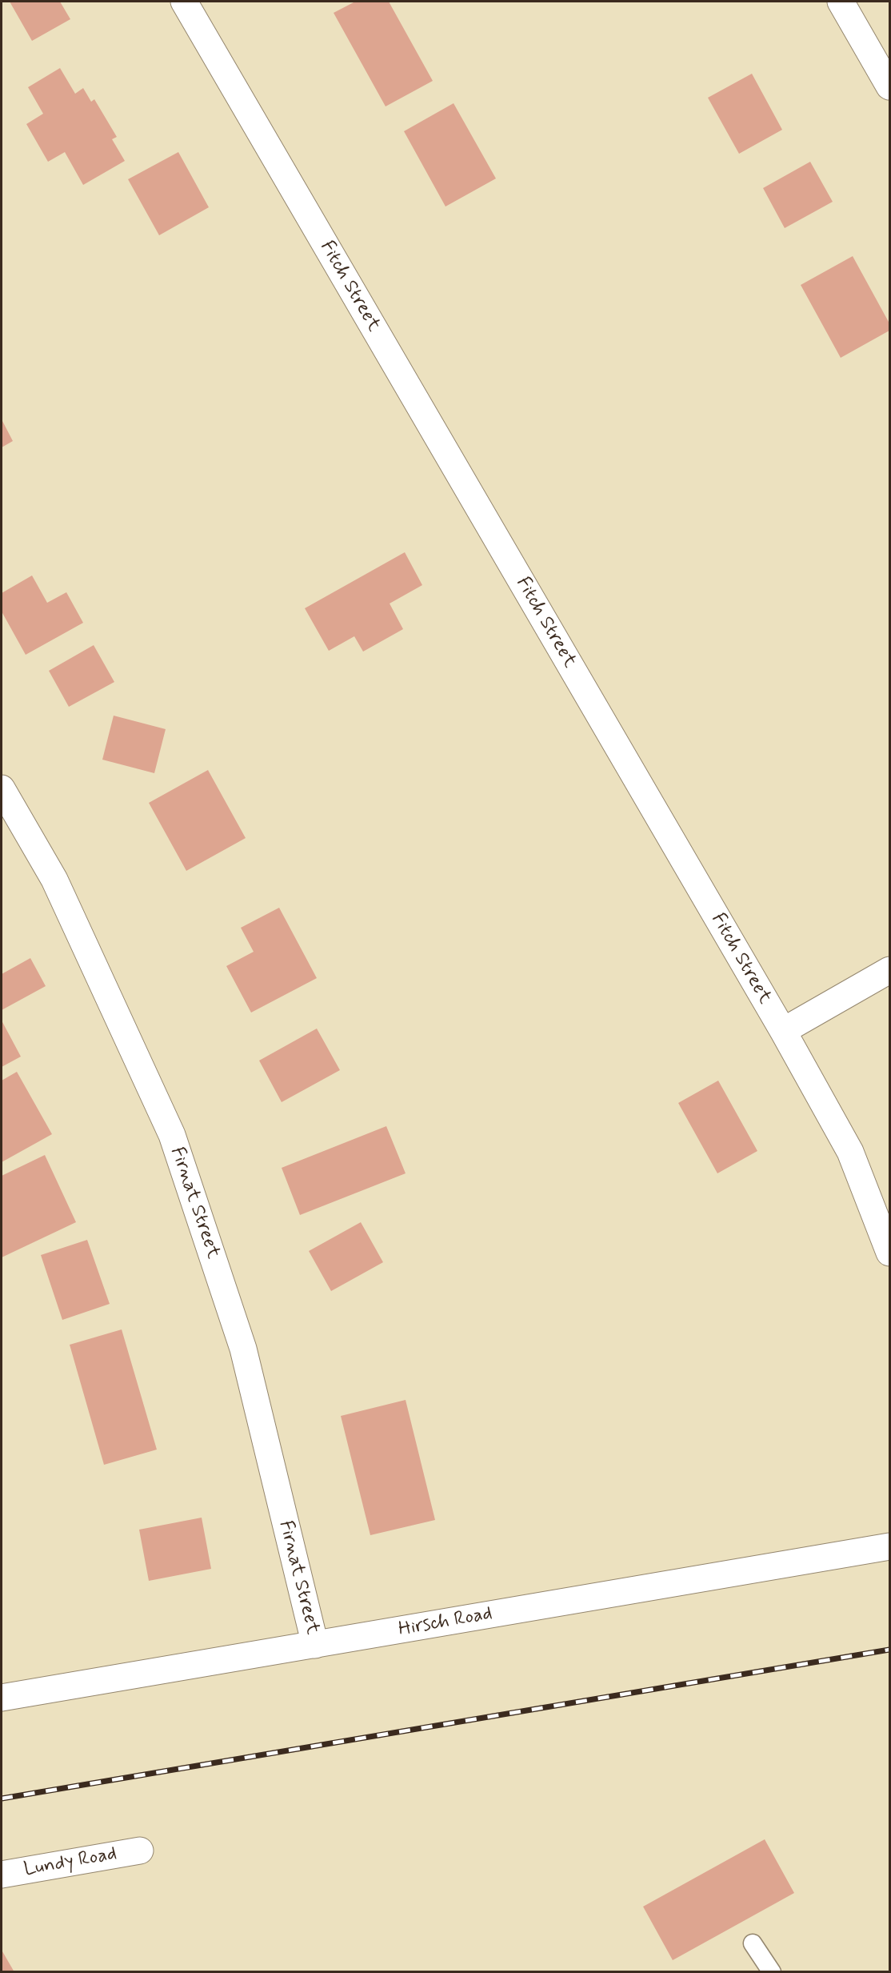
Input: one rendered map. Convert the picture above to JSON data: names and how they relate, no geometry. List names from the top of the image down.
{
  "streets": {
    "street": [
      "Fitch Street",
      "Firnat Street",
      "Hirsch Road",
      "Lundy Road"
    ]
  },
  "crossings": [
    ["Firnat Street", "Hirsch Road"]
  ]
}
